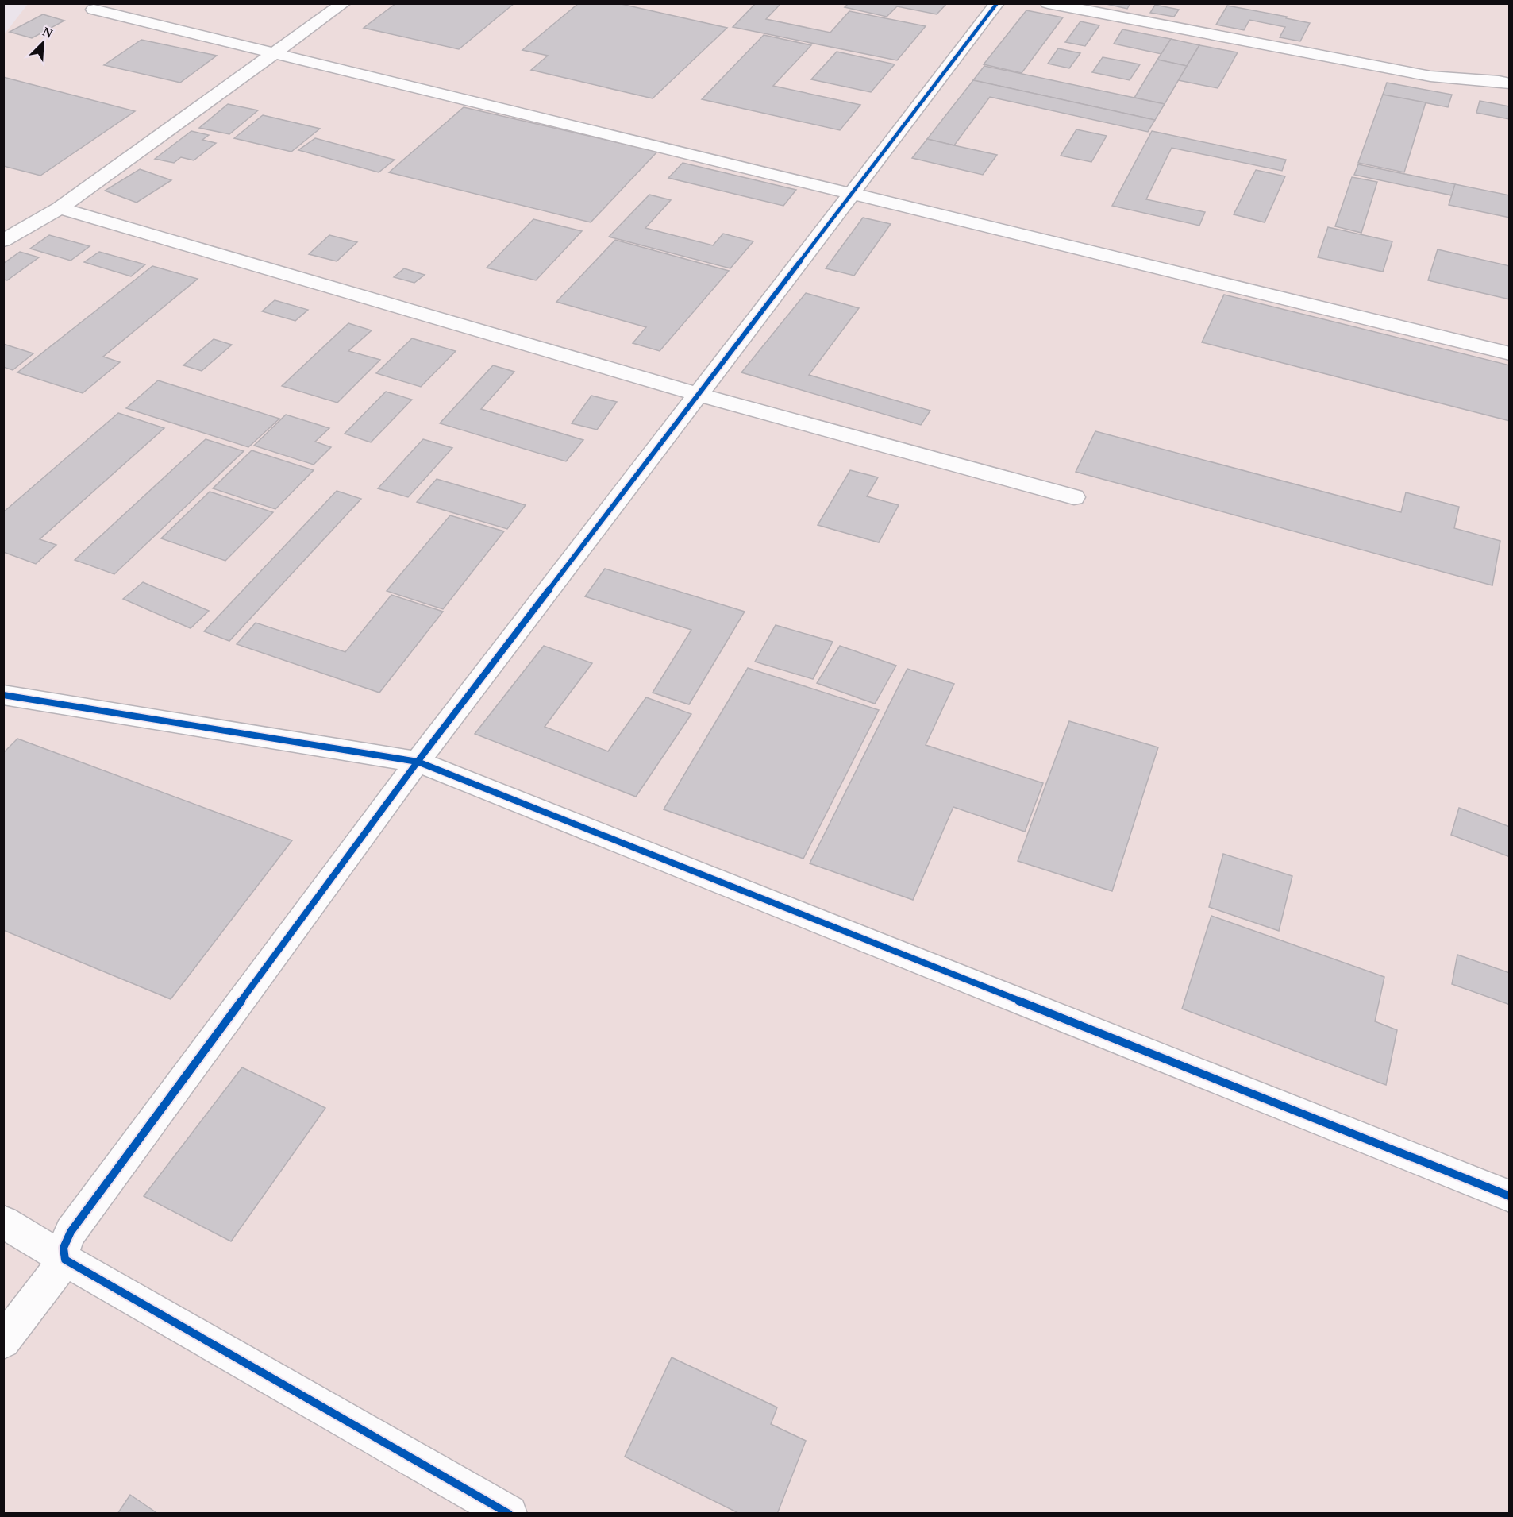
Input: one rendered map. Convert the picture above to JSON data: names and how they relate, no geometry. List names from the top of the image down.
{
  "north": "top right"
}
